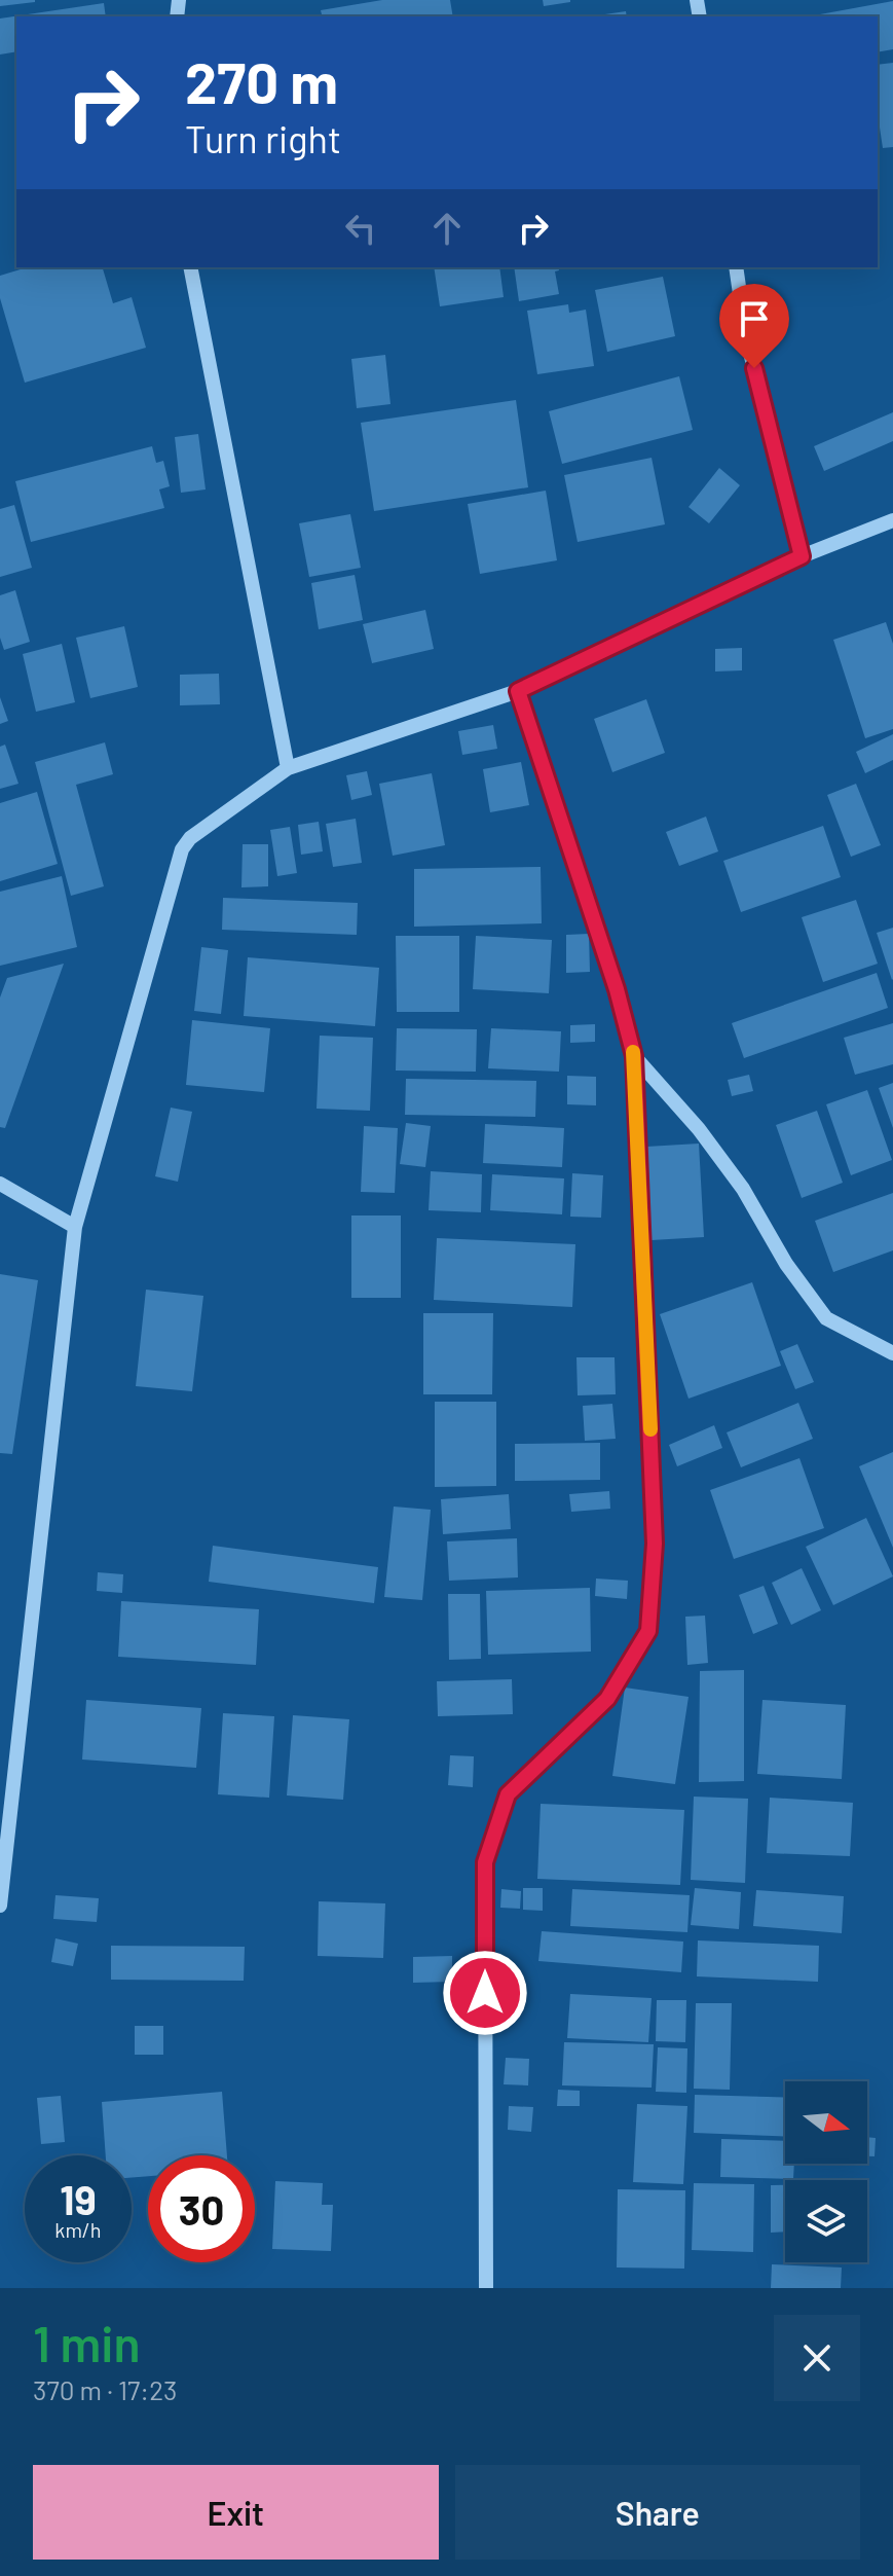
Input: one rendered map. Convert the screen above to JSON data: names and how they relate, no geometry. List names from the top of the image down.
{
  "north": "right",
  "page": {
    "turn": ["270 m", "Turn right"],
    "speed": "19 km/h",
    "limit": "30",
    "heading": ["1 min", "370 m · 17:23"],
    "buttons": ["Exit", "Share"]
  }
}
